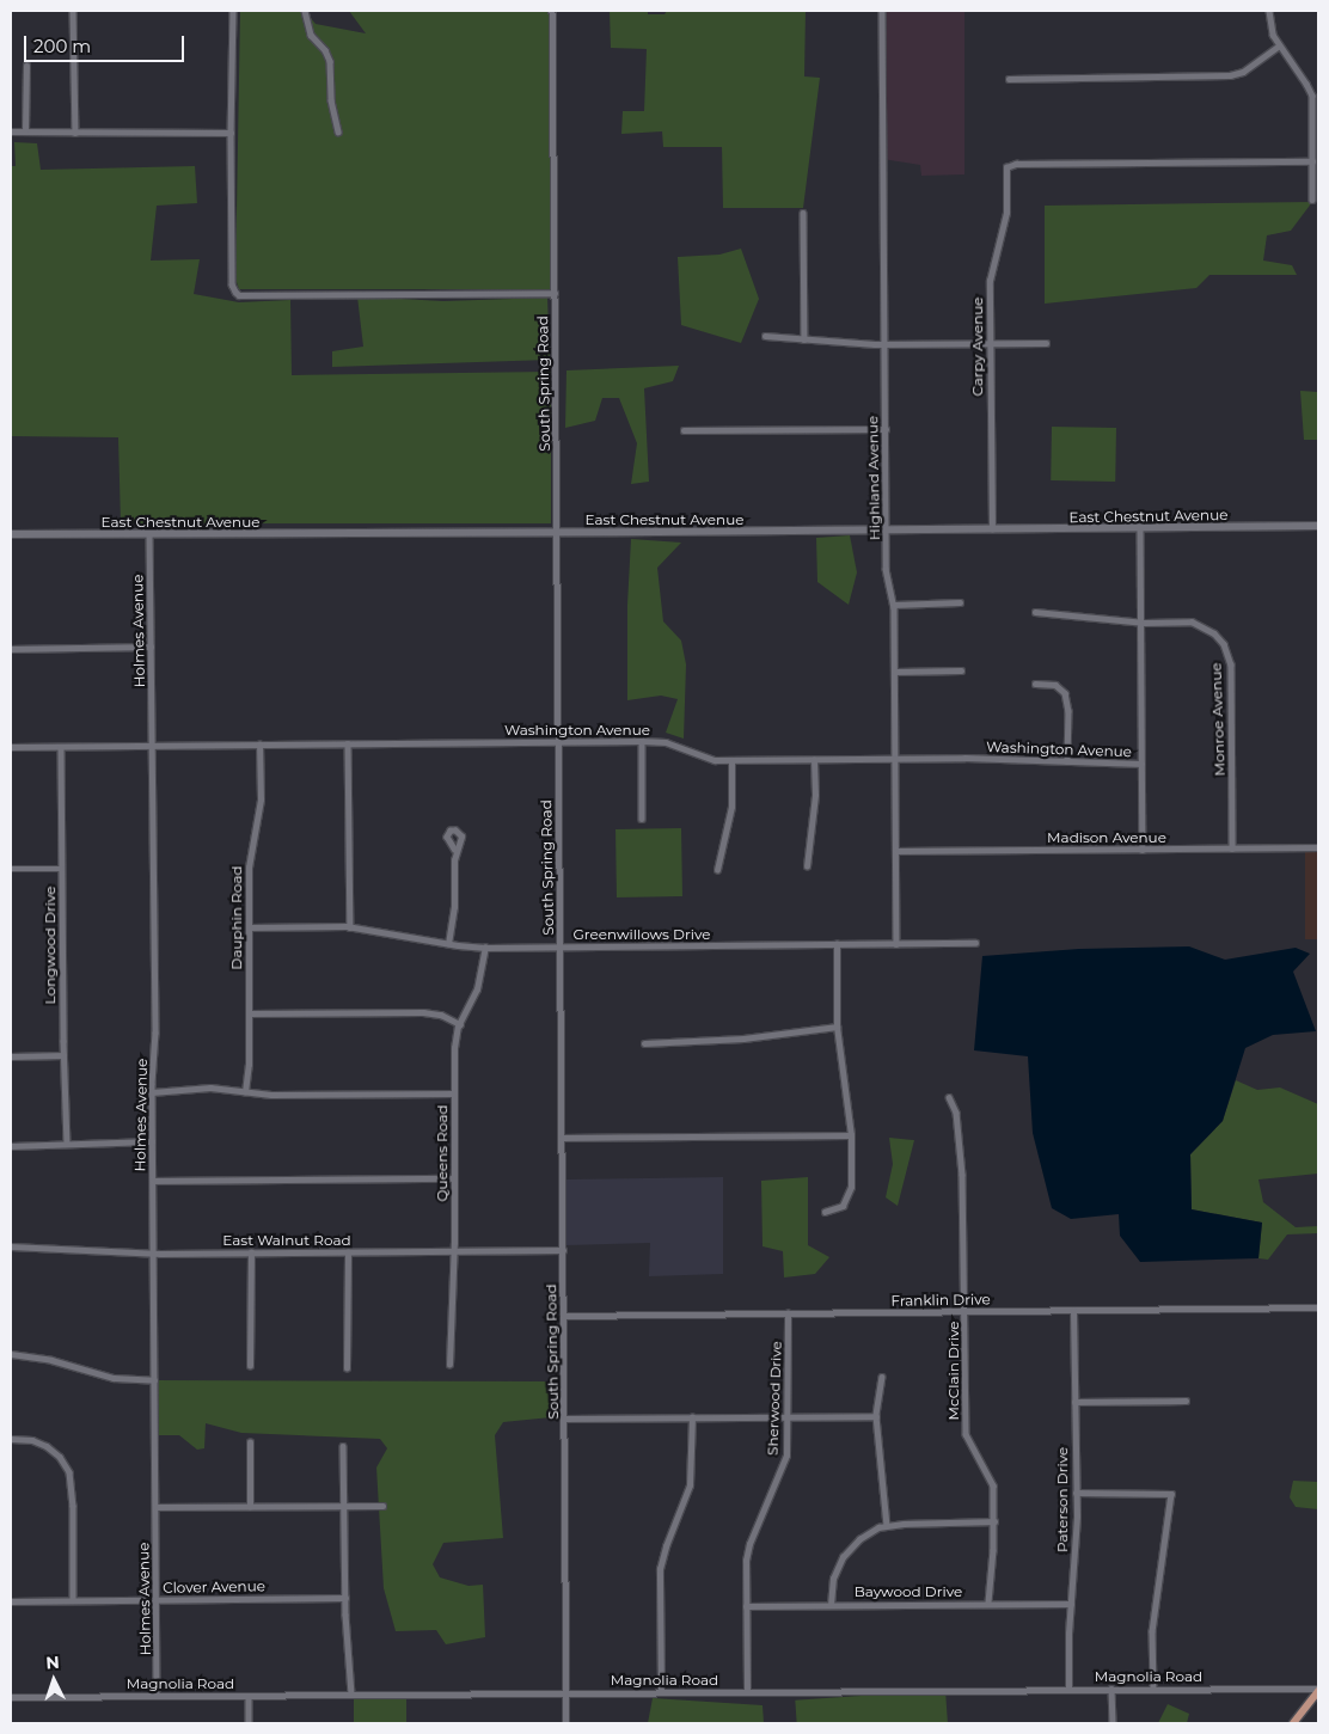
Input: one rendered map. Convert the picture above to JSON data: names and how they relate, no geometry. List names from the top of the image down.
{
  "streets": {
    "street": [
      "Carpy Avenue",
      "South Spring Road",
      "Highland Avenue",
      "East Chestnut Avenue",
      "Holmes Avenue",
      "Monroe Avenue",
      "Washington Avenue",
      "Madison Avenue",
      "Dauphin Road",
      "Greenwillows Drive",
      "Longwood Drive",
      "Queens Road",
      "East Walnut Road",
      "Franklin Drive",
      "McClain Drive",
      "Sherwood Drive",
      "Paterson Drive",
      "Clover Avenue",
      "Baywood Drive",
      "Magnolia Road"
    ]
  },
  "crossings": [
    ["Carpy Avenue", "East Chestnut Avenue"],
    ["South Spring Road", "East Chestnut Avenue"],
    ["South Spring Road", "Washington Avenue"],
    ["South Spring Road", "Greenwillows Drive"],
    ["South Spring Road", "East Walnut Road"],
    ["South Spring Road", "Franklin Drive"],
    ["South Spring Road", "Magnolia Road"],
    ["Highland Avenue", "East Chestnut Avenue"],
    ["Highland Avenue", "Washington Avenue"],
    ["Highland Avenue", "Madison Avenue"],
    ["Highland Avenue", "Greenwillows Drive"],
    ["East Chestnut Avenue", "Holmes Avenue"],
    ["Holmes Avenue", "Washington Avenue"],
    ["Holmes Avenue", "East Walnut Road"],
    ["Holmes Avenue", "Clover Avenue"],
    ["Holmes Avenue", "Magnolia Road"],
    ["Monroe Avenue", "Madison Avenue"],
    ["Washington Avenue", "Dauphin Road"],
    ["Washington Avenue", "Longwood Drive"],
    ["Dauphin Road", "Greenwillows Drive"],
    ["Greenwillows Drive", "Queens Road"],
    ["Queens Road", "East Walnut Road"],
    ["Franklin Drive", "McClain Drive"],
    ["Franklin Drive", "Sherwood Drive"],
    ["Franklin Drive", "Paterson Drive"],
    ["McClain Drive", "Baywood Drive"],
    ["Sherwood Drive", "Baywood Drive"],
    ["Sherwood Drive", "Magnolia Road"],
    ["Paterson Drive", "Baywood Drive"],
    ["Paterson Drive", "Magnolia Road"]
  ],
  "scale_bar": "200 m",
  "north": "top"
}
